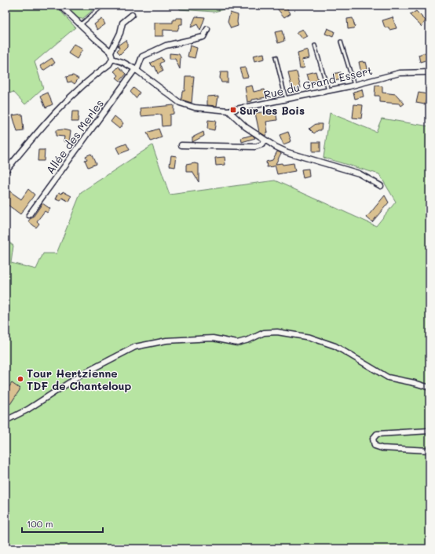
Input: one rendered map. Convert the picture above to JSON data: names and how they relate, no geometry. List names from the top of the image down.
{
  "streets": {
    "street": ["Rue du Grand Essert", "Allée des Merles"]
  },
  "crossings": [
    ["Rue du Grand Essert", "Allée des Merles"]
  ],
  "places": {
    "transit": ["Sur les Bois"],
    "other": ["Tour Hertzienne TDF de Chanteloup"]
  },
  "scale_bar": "100 m"
}
